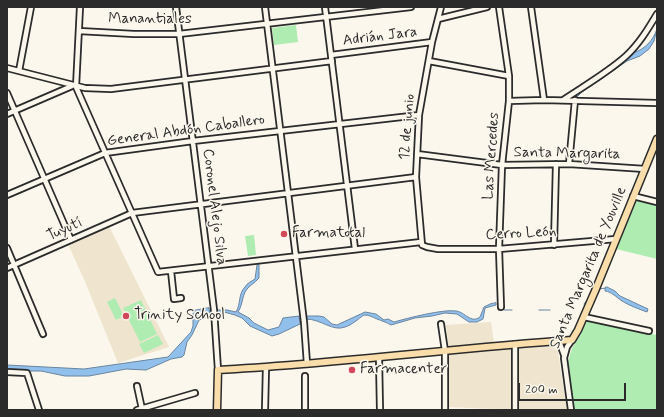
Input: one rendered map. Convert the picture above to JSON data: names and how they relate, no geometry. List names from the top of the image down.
{
  "streets": {
    "main road": ["Coronel Alejo Silva", "Santa Margarita de Youville"],
    "street": [
      "Manantiales",
      "Adrián Jara",
      "12 de junio",
      "General Abdón Caballero",
      "Santa Margarita",
      "Las Mercedes",
      "Tuyutí",
      "Cerro León"
    ]
  },
  "crossings": [
    ["Manantiales", "Coronel Alejo Silva"],
    ["Adrián Jara", "12 de junio"],
    ["12 de junio", "General Abdón Caballero"],
    ["12 de junio", "Santa Margarita"],
    ["12 de junio", "Tuyutí"],
    ["12 de junio", "Cerro León"],
    ["General Abdón Caballero", "Coronel Alejo Silva"],
    ["Santa Margarita", "Las Mercedes"],
    ["Santa Margarita", "Santa Margarita de Youville"],
    ["Las Mercedes", "Cerro León"],
    ["Coronel Alejo Silva", "Tuyutí"],
    ["Cerro León", "Santa Margarita de Youville"]
  ],
  "places": ["Farmatotal", "Trinity School", "Farmacenter"],
  "scale_bar": "200 m"
}
